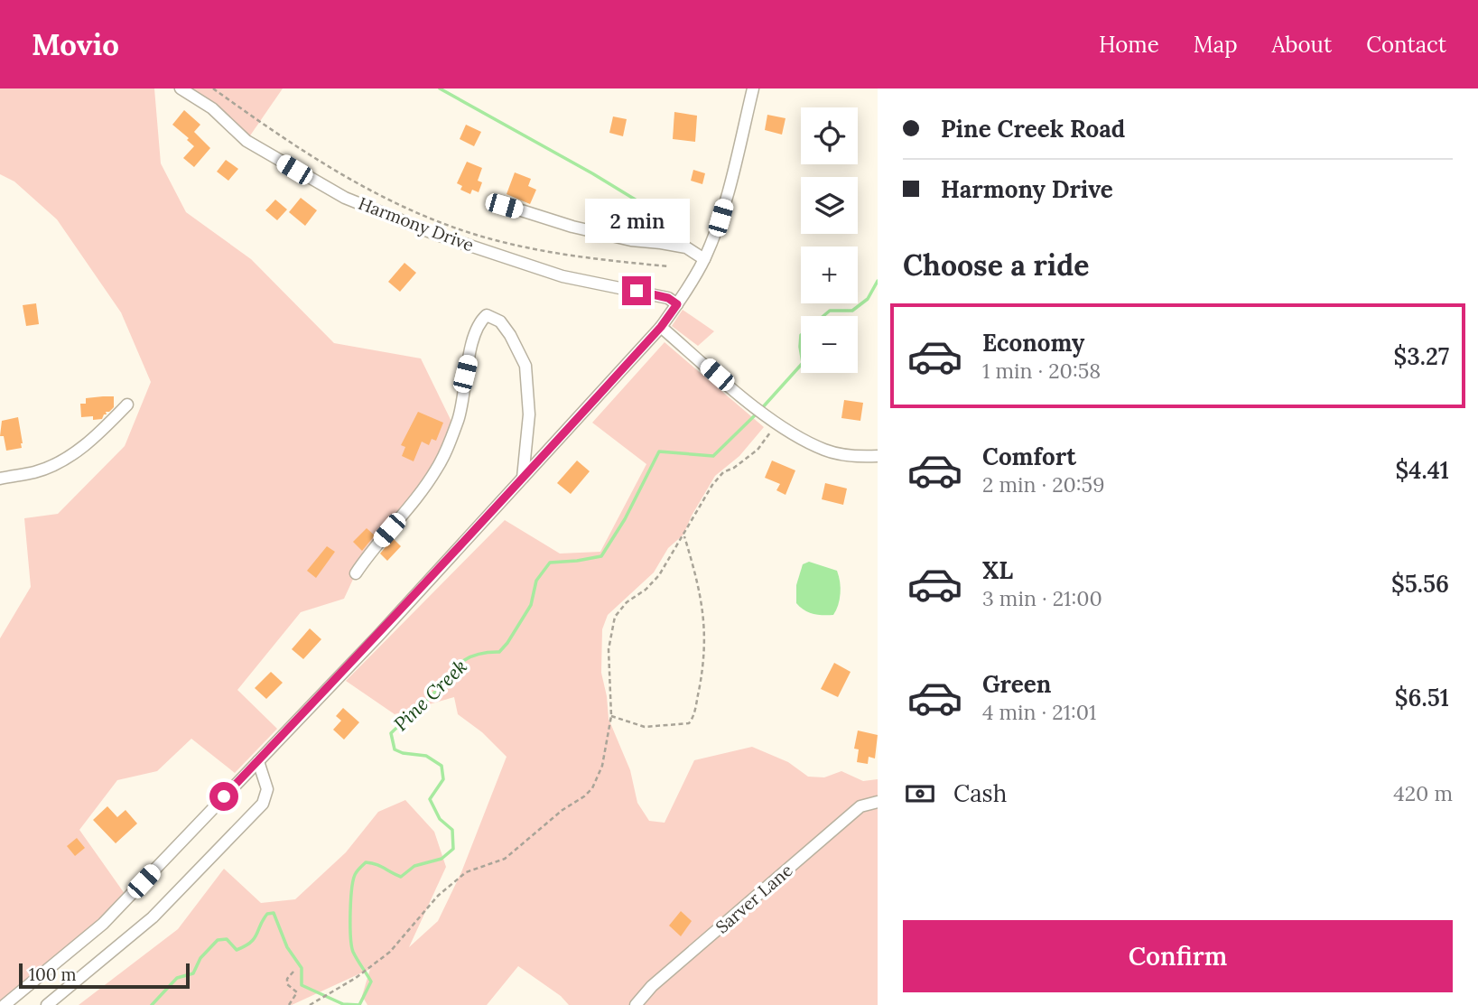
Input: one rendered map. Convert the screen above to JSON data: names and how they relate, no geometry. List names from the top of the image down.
{
  "streets": {
    "street": ["Harmony Drive", "Sarver Lane"]
  },
  "water": ["Pine Creek"],
  "scale_bar": "100 m",
  "page": {
    "header": "Movio",
    "nav": [
      "Home",
      "Map",
      "About",
      "Contact"
    ],
    "banner": ["Pine Creek Road", "Harmony Drive"],
    "map_buttons": ["+", "−"],
    "bubble": "2 min",
    "heading": "Choose a ride",
    "list": [
      {
        "name": "Economy",
        "note": "1 min · 20:58",
        "value": "$3.27"
      },
      {
        "name": "Comfort",
        "note": "2 min · 20:59",
        "value": "$4.41"
      },
      {
        "name": "XL",
        "note": "3 min · 21:00",
        "value": "$5.56"
      },
      {
        "name": "Green",
        "note": "4 min · 21:01",
        "value": "$6.51"
      }
    ],
    "pay": ["Cash", "420 m"],
    "buttons": "Confirm",
    "scale": "100 m"
  }
}
